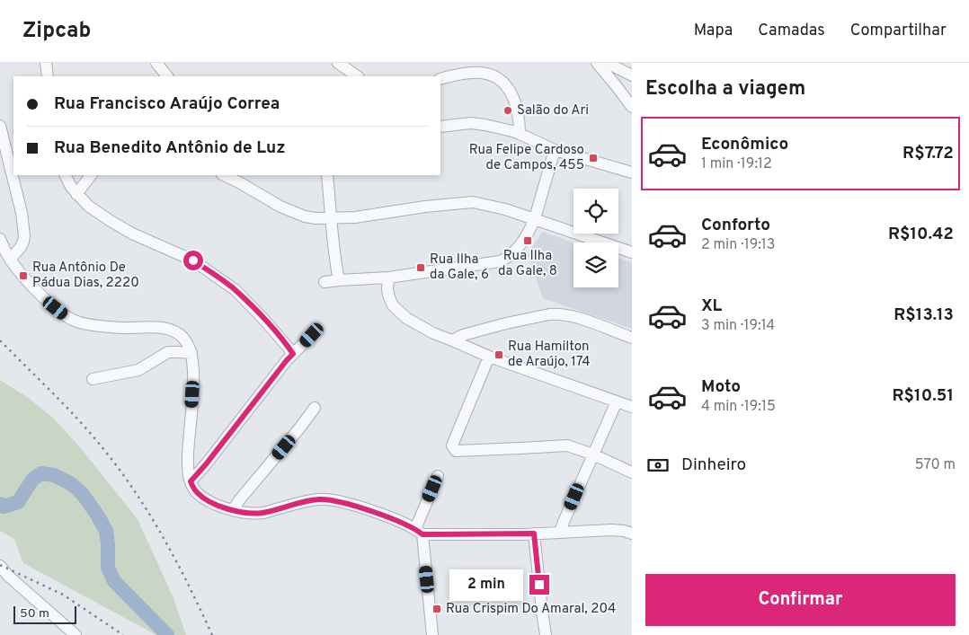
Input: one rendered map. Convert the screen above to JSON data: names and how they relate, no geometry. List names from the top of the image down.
{
  "places": {
    "other": ["Salão do Ari"],
    "transit": [
      "Rua Felipe Cardoso de Campos, 455",
      "Rua Ilha da Gale, 8",
      "Rua Ilha da Gale, 6",
      "Rua Antônio De Pádua Dias, 2220",
      "Rua Hamilton de Araújo, 174",
      "Rua Crispim Do Amaral, 204"
    ]
  },
  "scale_bar": "50 m",
  "page": {
    "header": "Zipcab",
    "nav": ["Mapa", "Camadas", "Compartilhar"],
    "heading": "Escolha a viagem",
    "banner": ["Rua Francisco Araújo Correa", "Rua Benedito Antônio de Luz"],
    "list": [
      {
        "name": "Econômico",
        "note": "1 min · 19:12",
        "value": "R$7.72"
      },
      {
        "name": "Conforto",
        "note": "2 min · 19:13",
        "value": "R$10.42"
      },
      {
        "name": "XL",
        "note": "3 min · 19:14",
        "value": "R$13.13"
      },
      {
        "name": "Moto",
        "note": "4 min · 19:15",
        "value": "R$10.51"
      }
    ],
    "pay": ["Dinheiro", "570 m"],
    "buttons": "Confirmar",
    "bubble": "2 min",
    "scale": "50 m"
  }
}
